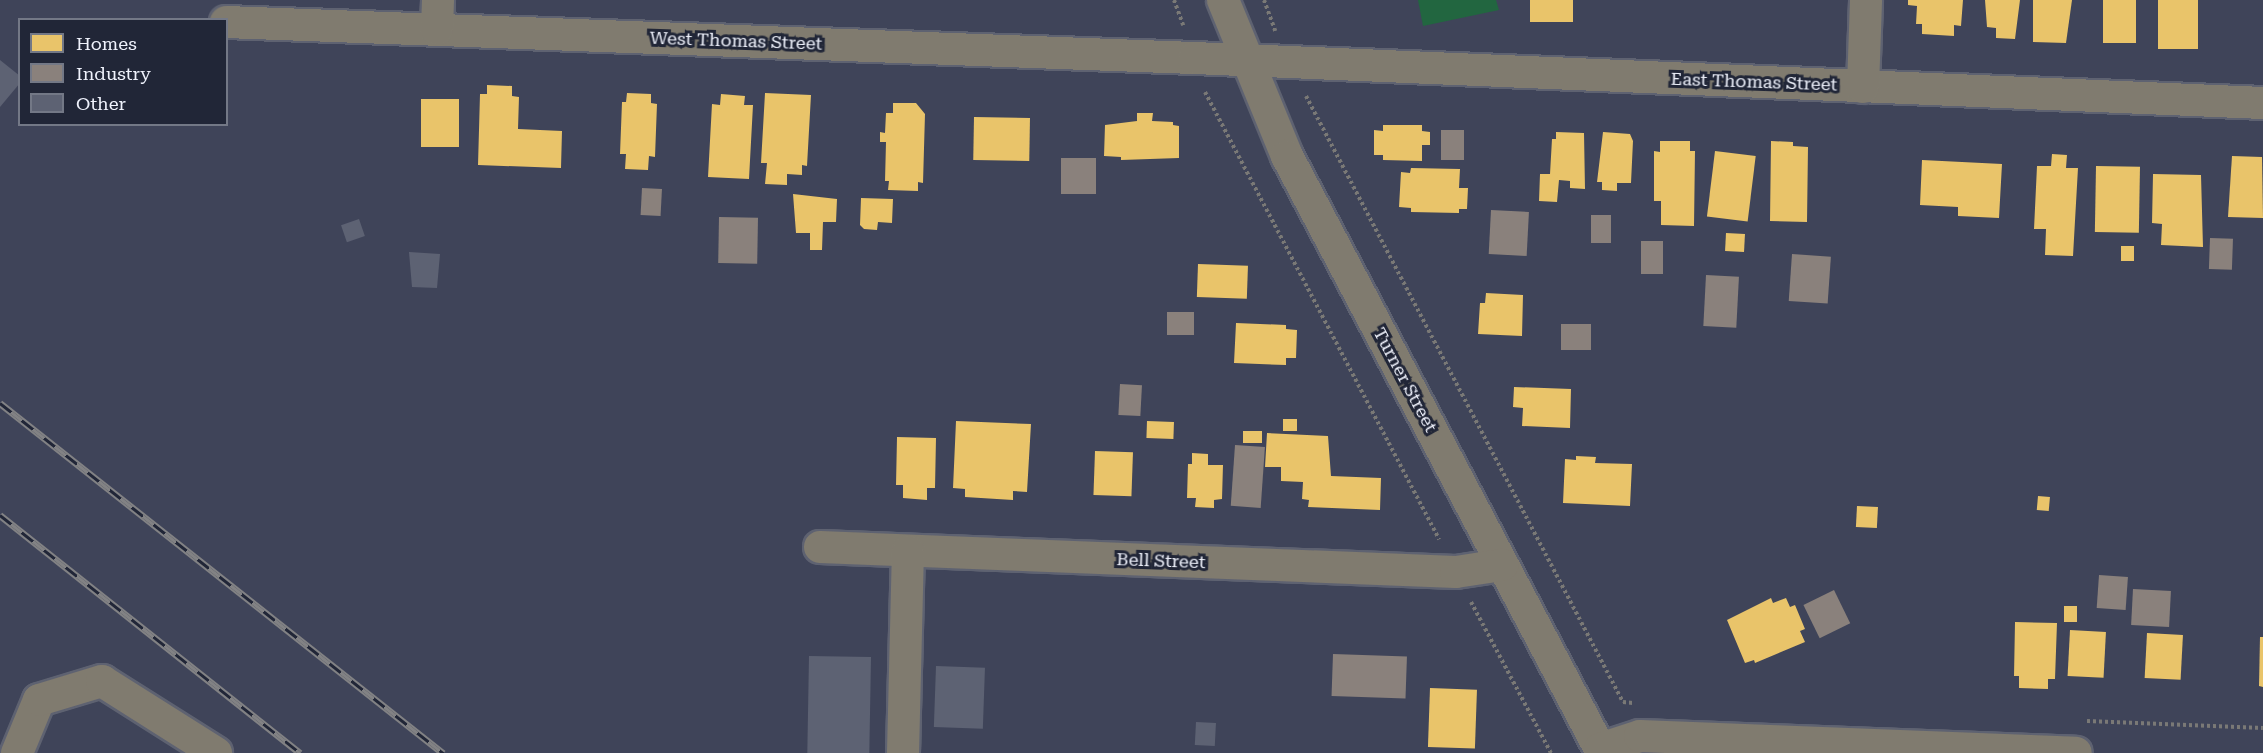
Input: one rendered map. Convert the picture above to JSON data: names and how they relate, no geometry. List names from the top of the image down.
{
  "streets": {
    "street": [
      "West Thomas Street",
      "East Thomas Street",
      "Turner Street",
      "Bell Street"
    ]
  },
  "crossings": [
    ["West Thomas Street", "East Thomas Street"],
    ["West Thomas Street", "Turner Street"],
    ["East Thomas Street", "Turner Street"],
    ["Turner Street", "Bell Street"]
  ],
  "legend": ["Homes", "Industry", "Other"]
}
